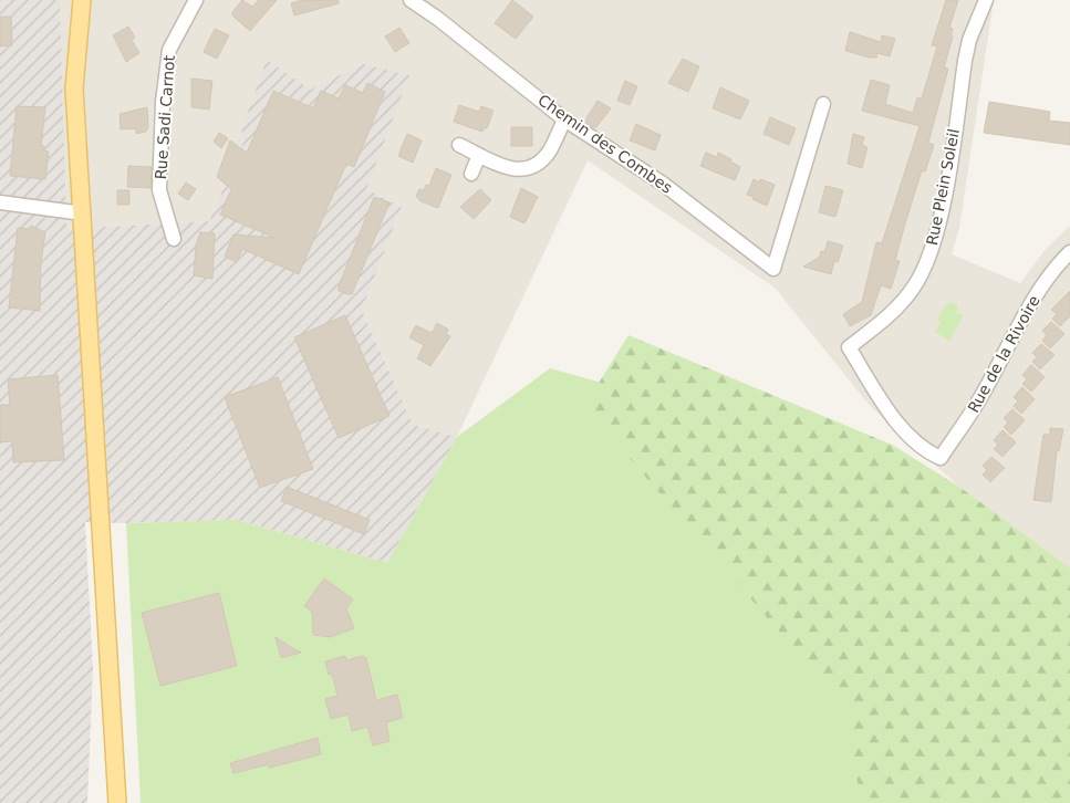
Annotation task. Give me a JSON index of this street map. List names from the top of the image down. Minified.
{"streets":{"street":["Rue Sadi Carnot","Chemin des Combes","Rue Plein Soleil","Rue de la Rivoire"]},"crossings":[["Rue Plein Soleil","Rue de la Rivoire"]]}
